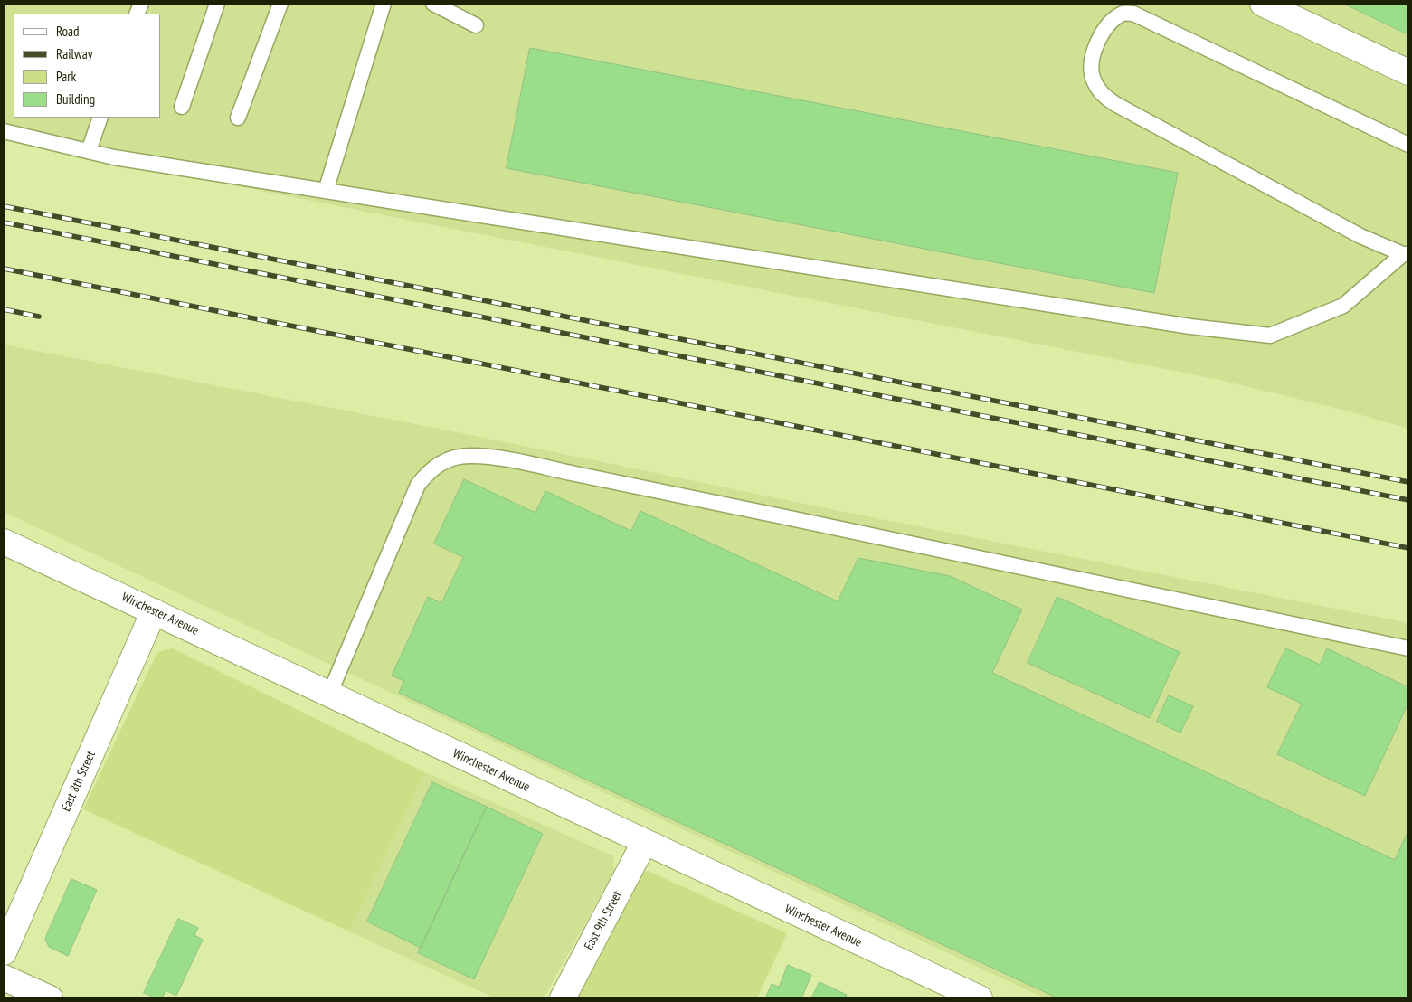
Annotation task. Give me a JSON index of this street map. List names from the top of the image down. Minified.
{"streets":{"street":["Winchester Avenue","East 8th Street","East 9th Street"]},"crossings":[["Winchester Avenue","East 8th Street"],["Winchester Avenue","East 9th Street"]],"legend":["Road","Railway","Park","Building"]}
